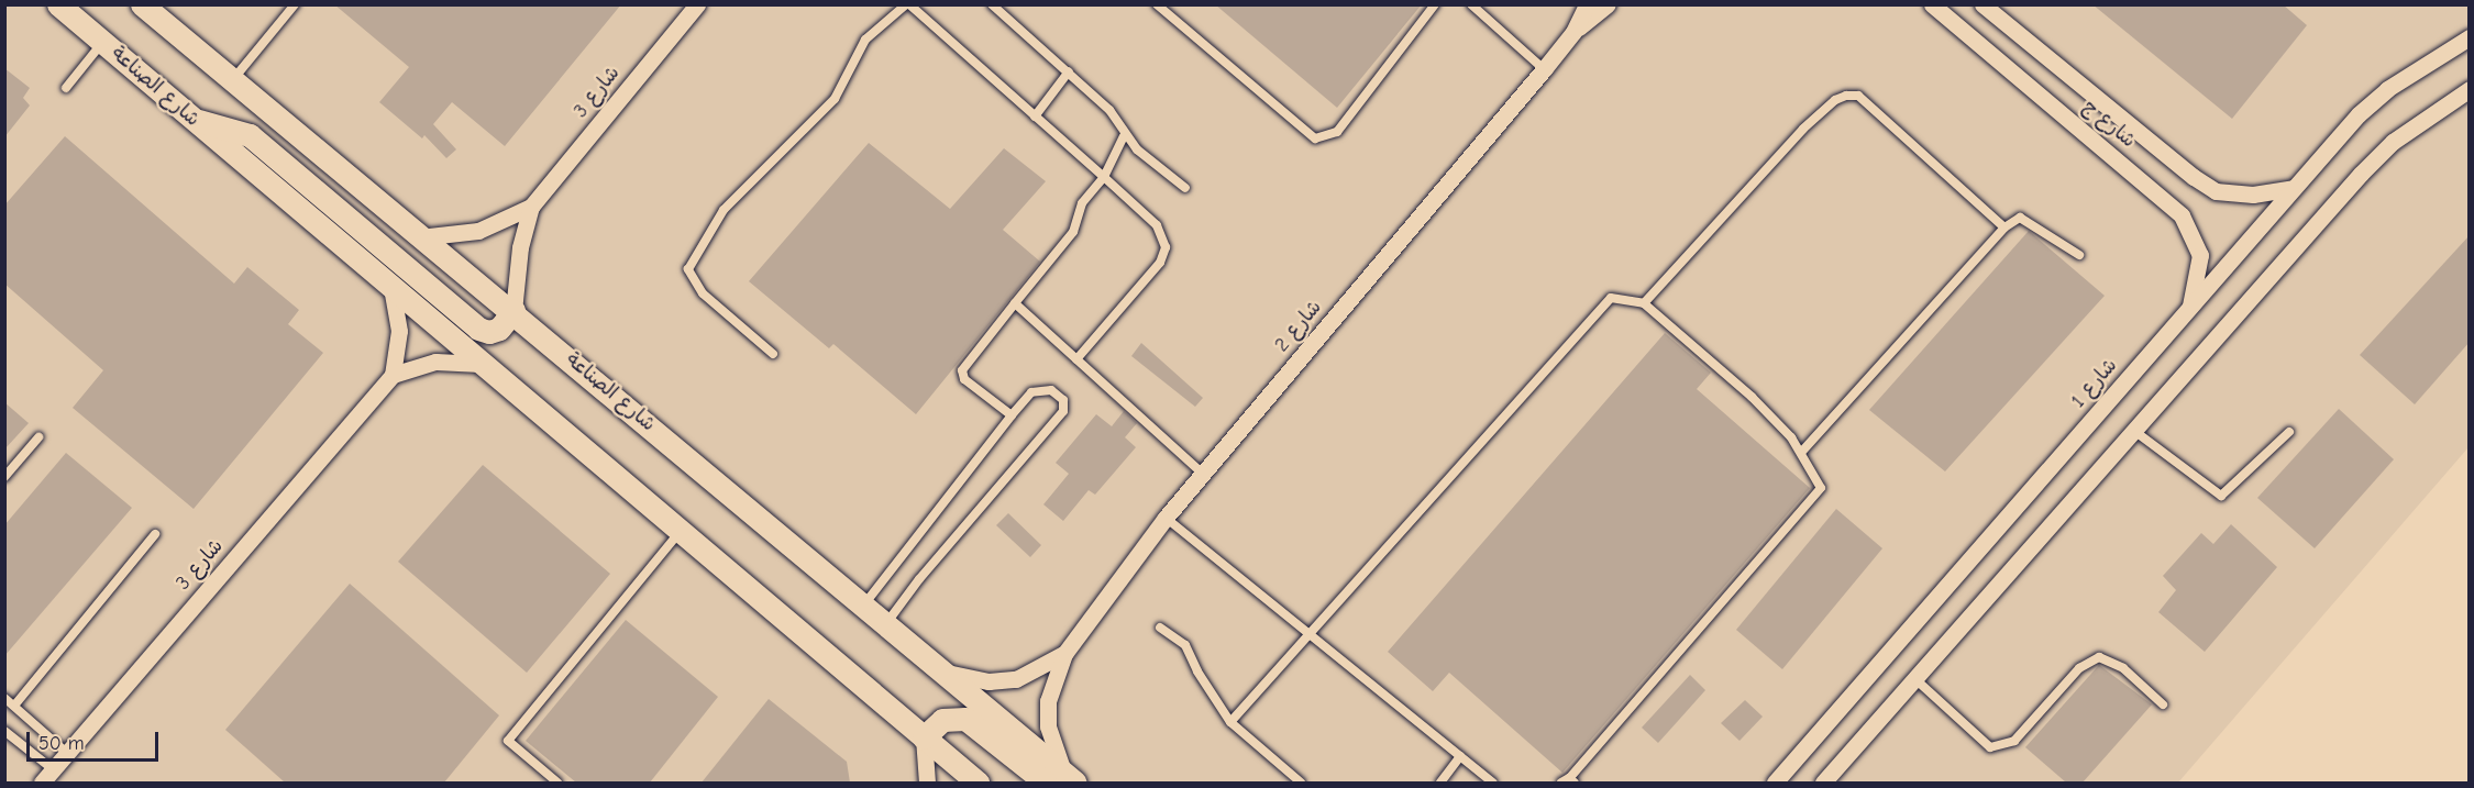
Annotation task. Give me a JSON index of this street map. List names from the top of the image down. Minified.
{"streets":{"street":["شارع الصناعة","شارع 3","شارع ج","شارع 2","شارع 1"]},"crossings":[["شارع الصناعة","شارع 3"],["شارع الصناعة","شارع 2"],["شارع ج","شارع 1"]],"scale_bar":"50 m"}
